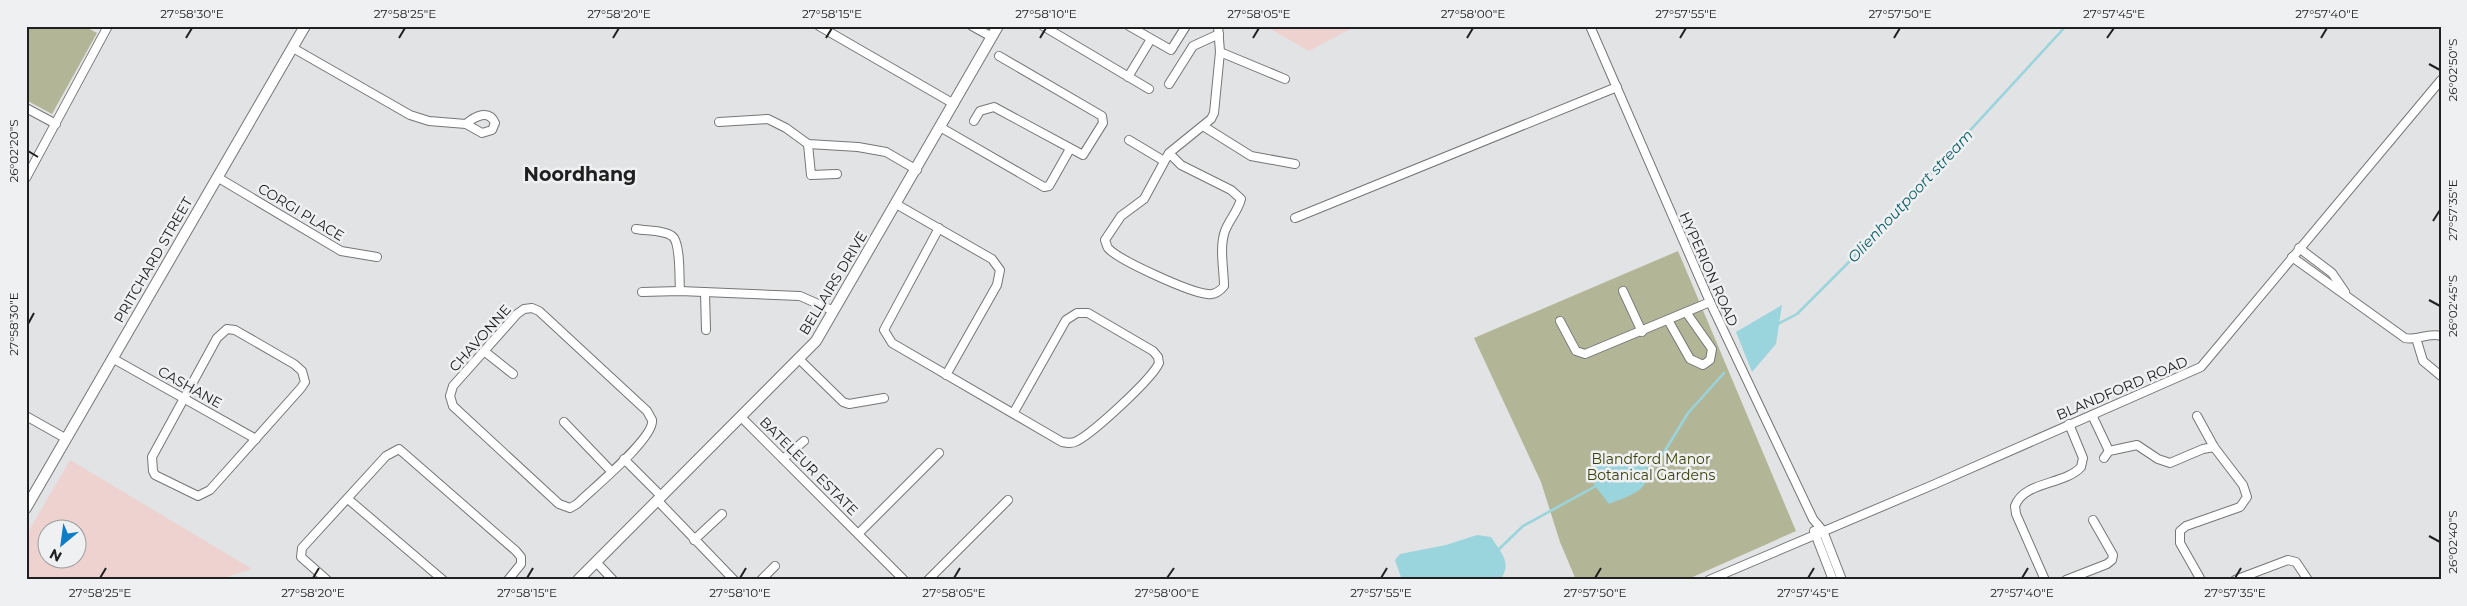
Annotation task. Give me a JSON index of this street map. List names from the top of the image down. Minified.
{"streets":{"street":["CORGI PLACE","PRITCHARD STREET","HYPERION ROAD","BELLAIRS DRIVE","CHAVONNE","CASHANE","BLANDFORD ROAD","BATELEUR ESTATE"]},"crossings":[["CORGI PLACE","PRITCHARD STREET"],["PRITCHARD STREET","CASHANE"],["HYPERION ROAD","BLANDFORD ROAD"],["BELLAIRS DRIVE","BATELEUR ESTATE"]],"districts":["Noordhang"],"water":["Olienhoutpoort stream"],"parks":["Blandford Manor Botanical Gardens"],"north":"bottom left","coordinates":["27°58'30\"E","27°58'25\"E","27°58'20\"E","27°58'15\"E","27°58'10\"E","27°58'05\"E","27°58'00\"E","27°57'55\"E","27°57'50\"E","27°57'45\"E","27°57'40\"E","26°02'50\"S","26°02'20\"S","27°57'35\"E","26°02'45\"S","26°02'40\"S"]}
